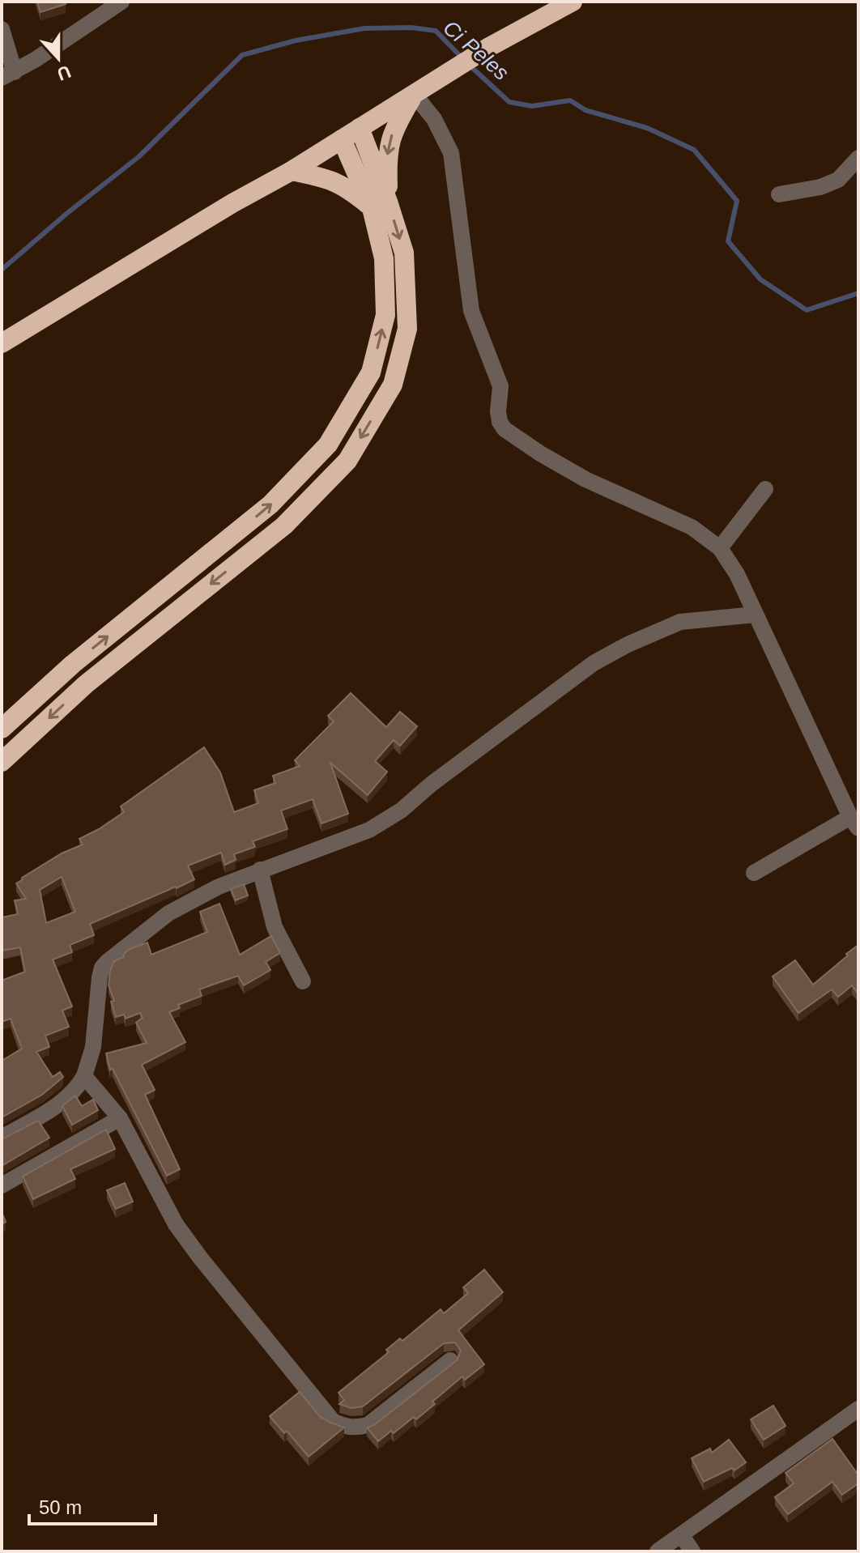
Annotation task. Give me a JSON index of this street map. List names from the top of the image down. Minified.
{"water":["Ci Peles"],"scale_bar":"50 m","north":"bottom"}
